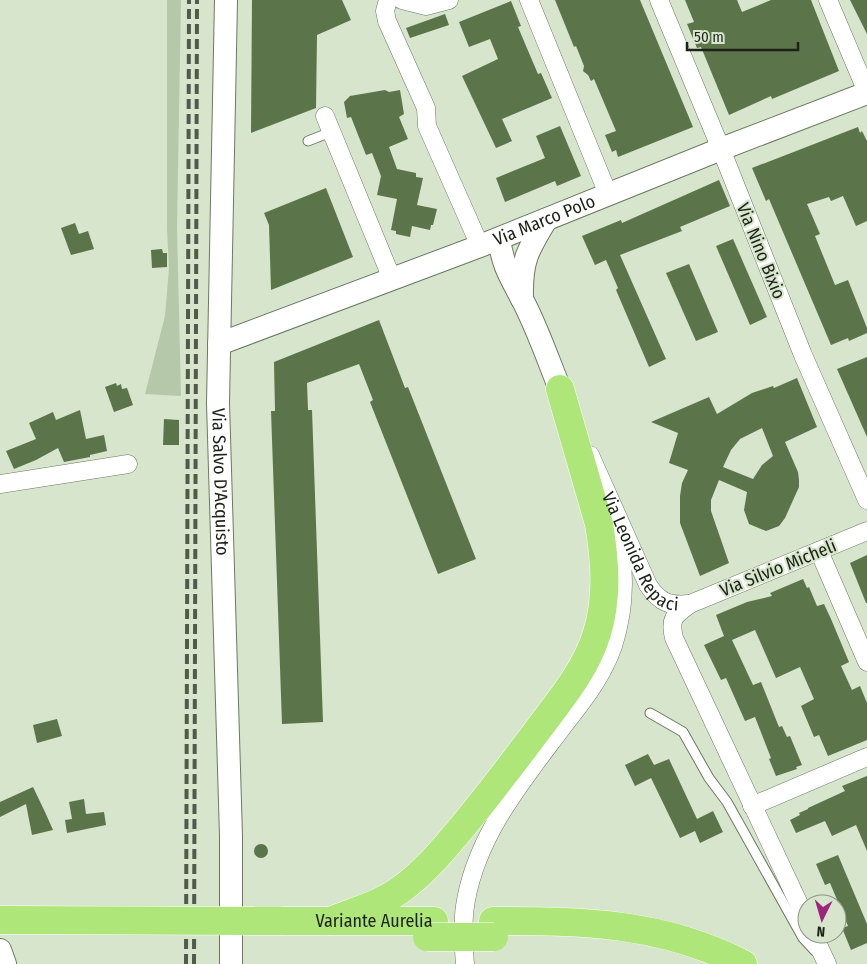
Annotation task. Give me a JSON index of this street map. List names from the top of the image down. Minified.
{"streets":{"highway":["Variante Aurelia"],"street":["Via Marco Polo","Via Nino Bixio","Via Salvo D'Acquisto","Via Leonida Repaci","Via Silvio Micheli"]},"crossings":[["Via Marco Polo","Via Nino Bixio"],["Via Marco Polo","Via Salvo D'Acquisto"],["Via Leonida Repaci","Via Silvio Micheli"]],"scale_bar":"50 m","north":"bottom"}
